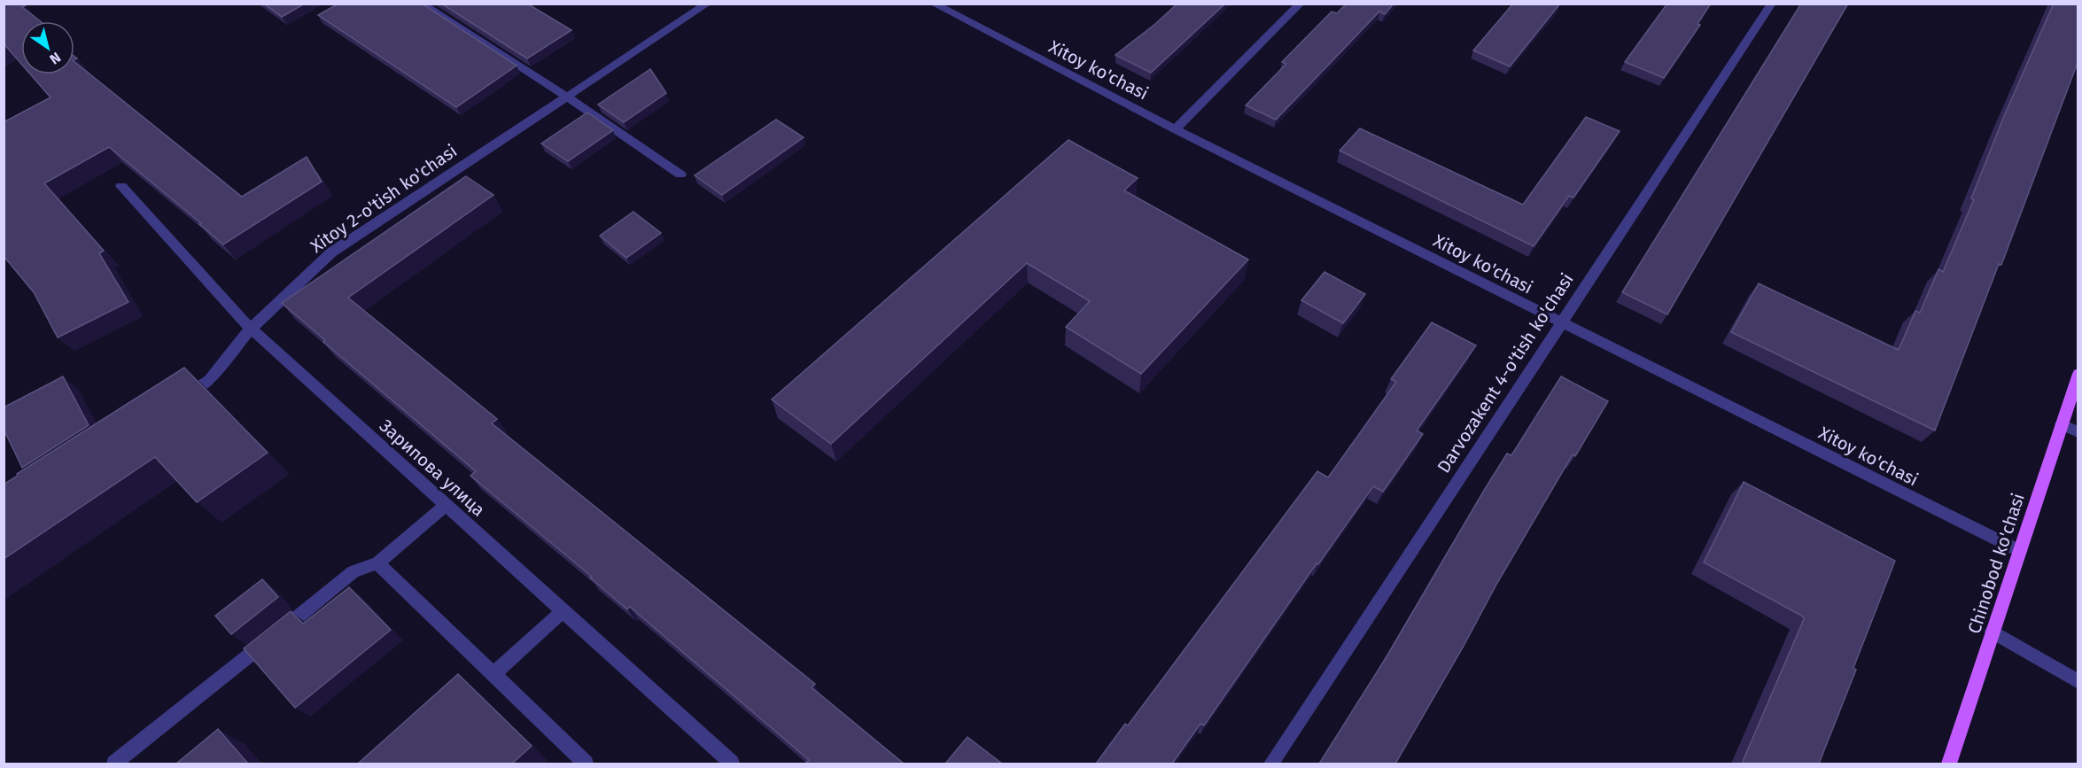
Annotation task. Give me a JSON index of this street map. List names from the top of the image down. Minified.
{"streets":{"main road":["Chinobod ko'chasi"],"street":["Xitoy ko'chasi","Xitoy 2-o'tish ko'chasi","Darvozakent 4-o'tish ko'chasi","Зарипова улица"]},"crossings":[["Xitoy ko'chasi","Darvozakent 4-o'tish ko'chasi"],["Xitoy ko'chasi","Chinobod ko'chasi"],["Xitoy 2-o'tish ko'chasi","Зарипова улица"]],"north":"bottom right"}
